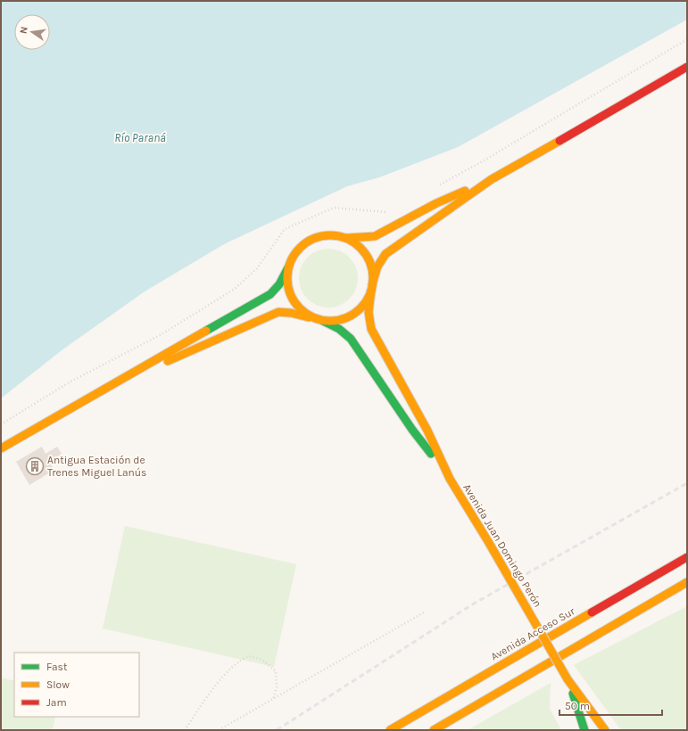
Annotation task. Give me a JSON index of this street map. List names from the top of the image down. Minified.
{"streets":{"main road":["Avenida Juan Domingo Perón","Avenida Acceso Sur"]},"water":["Río Paraná"],"places":{"building":["Antigua Estación de Trenes Miguel Lanús"]},"legend":["Fast","Slow","Jam"],"scale_bar":"50 m","north":"left"}
